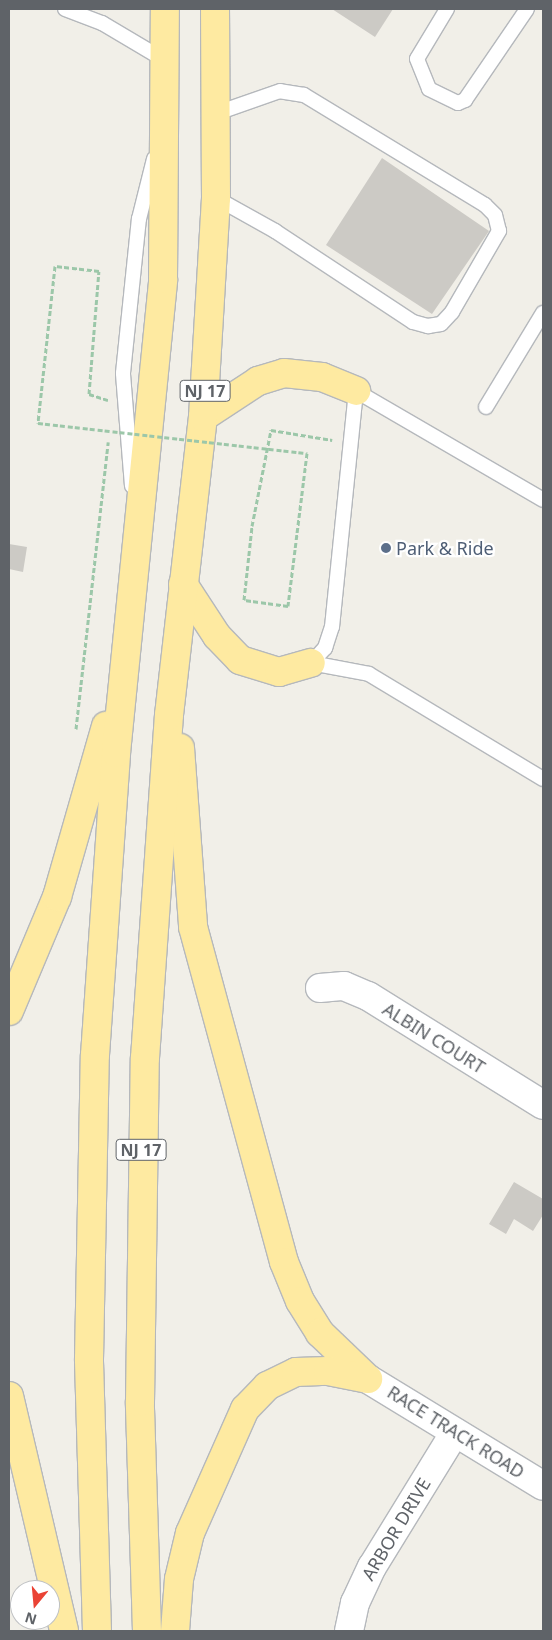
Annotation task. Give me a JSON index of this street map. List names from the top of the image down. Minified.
{"streets":{"highway":["NJ 17"],"street":["ALBIN COURT","RACE TRACK ROAD","ARBOR DRIVE"]},"crossings":[["RACE TRACK ROAD","ARBOR DRIVE"]],"places":["Park & Ride"],"north":"bottom"}
